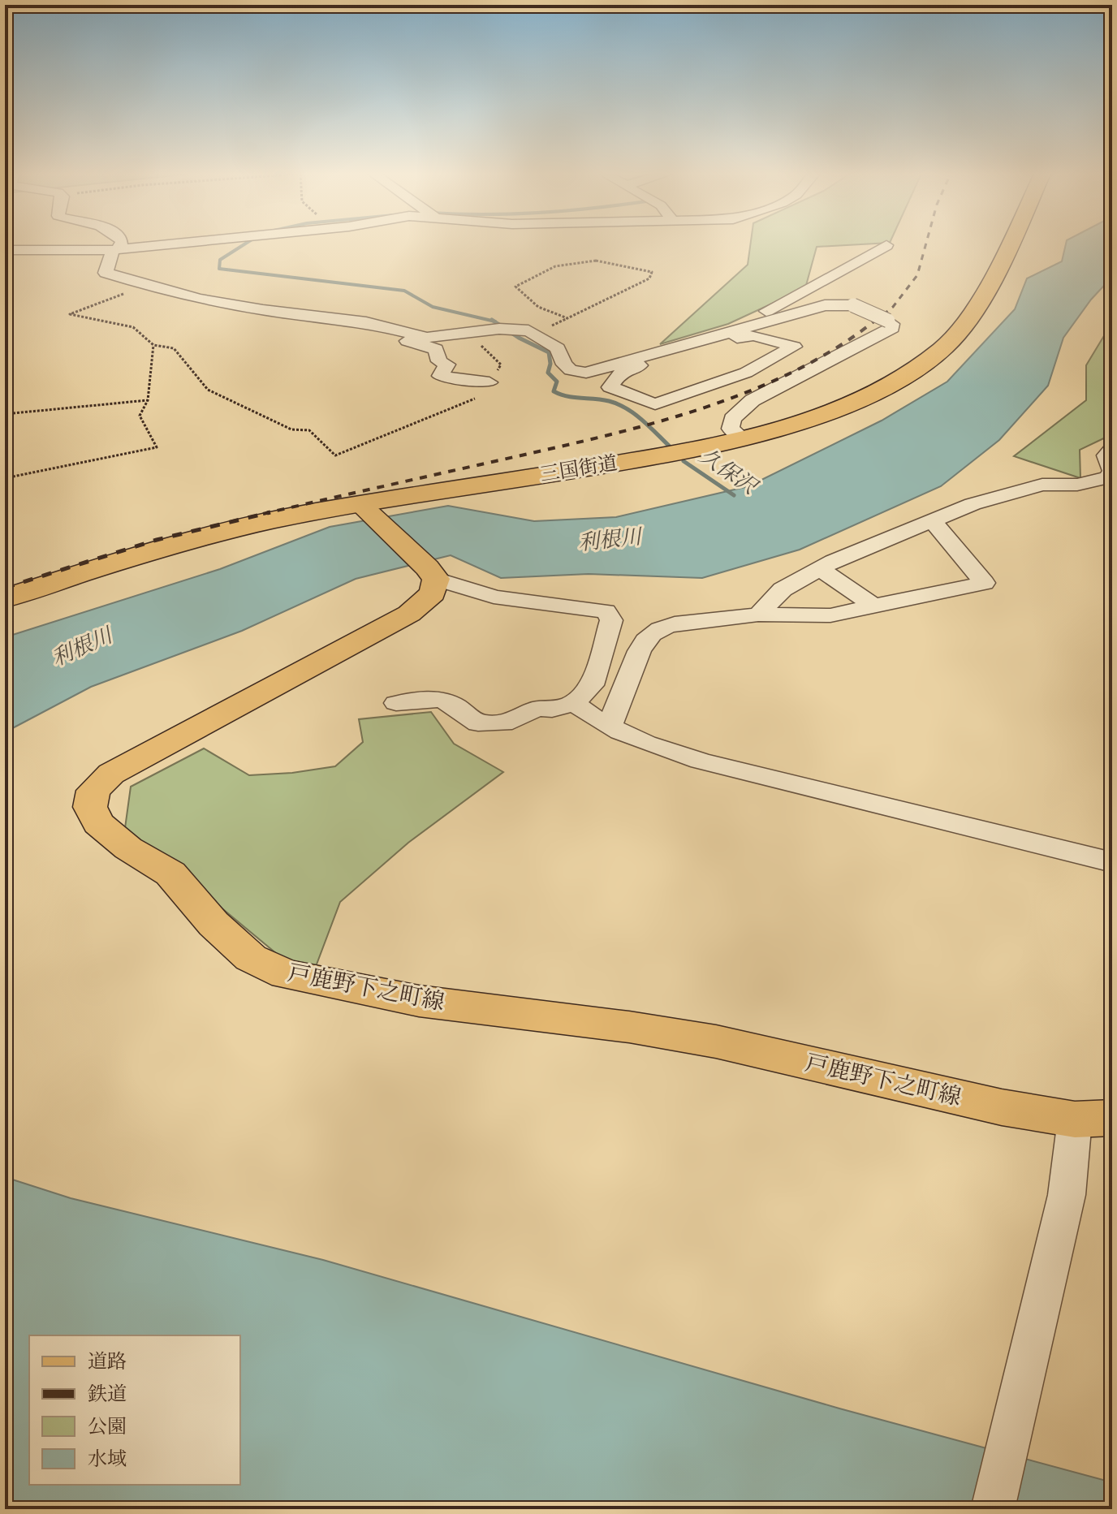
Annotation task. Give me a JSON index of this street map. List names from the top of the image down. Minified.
{"streets":{"highway":["三国街道"],"main road":["戸鹿野下之町線"]},"water":["久保沢","利根川"],"legend":["道路","鉄道","公園","水域"]}
